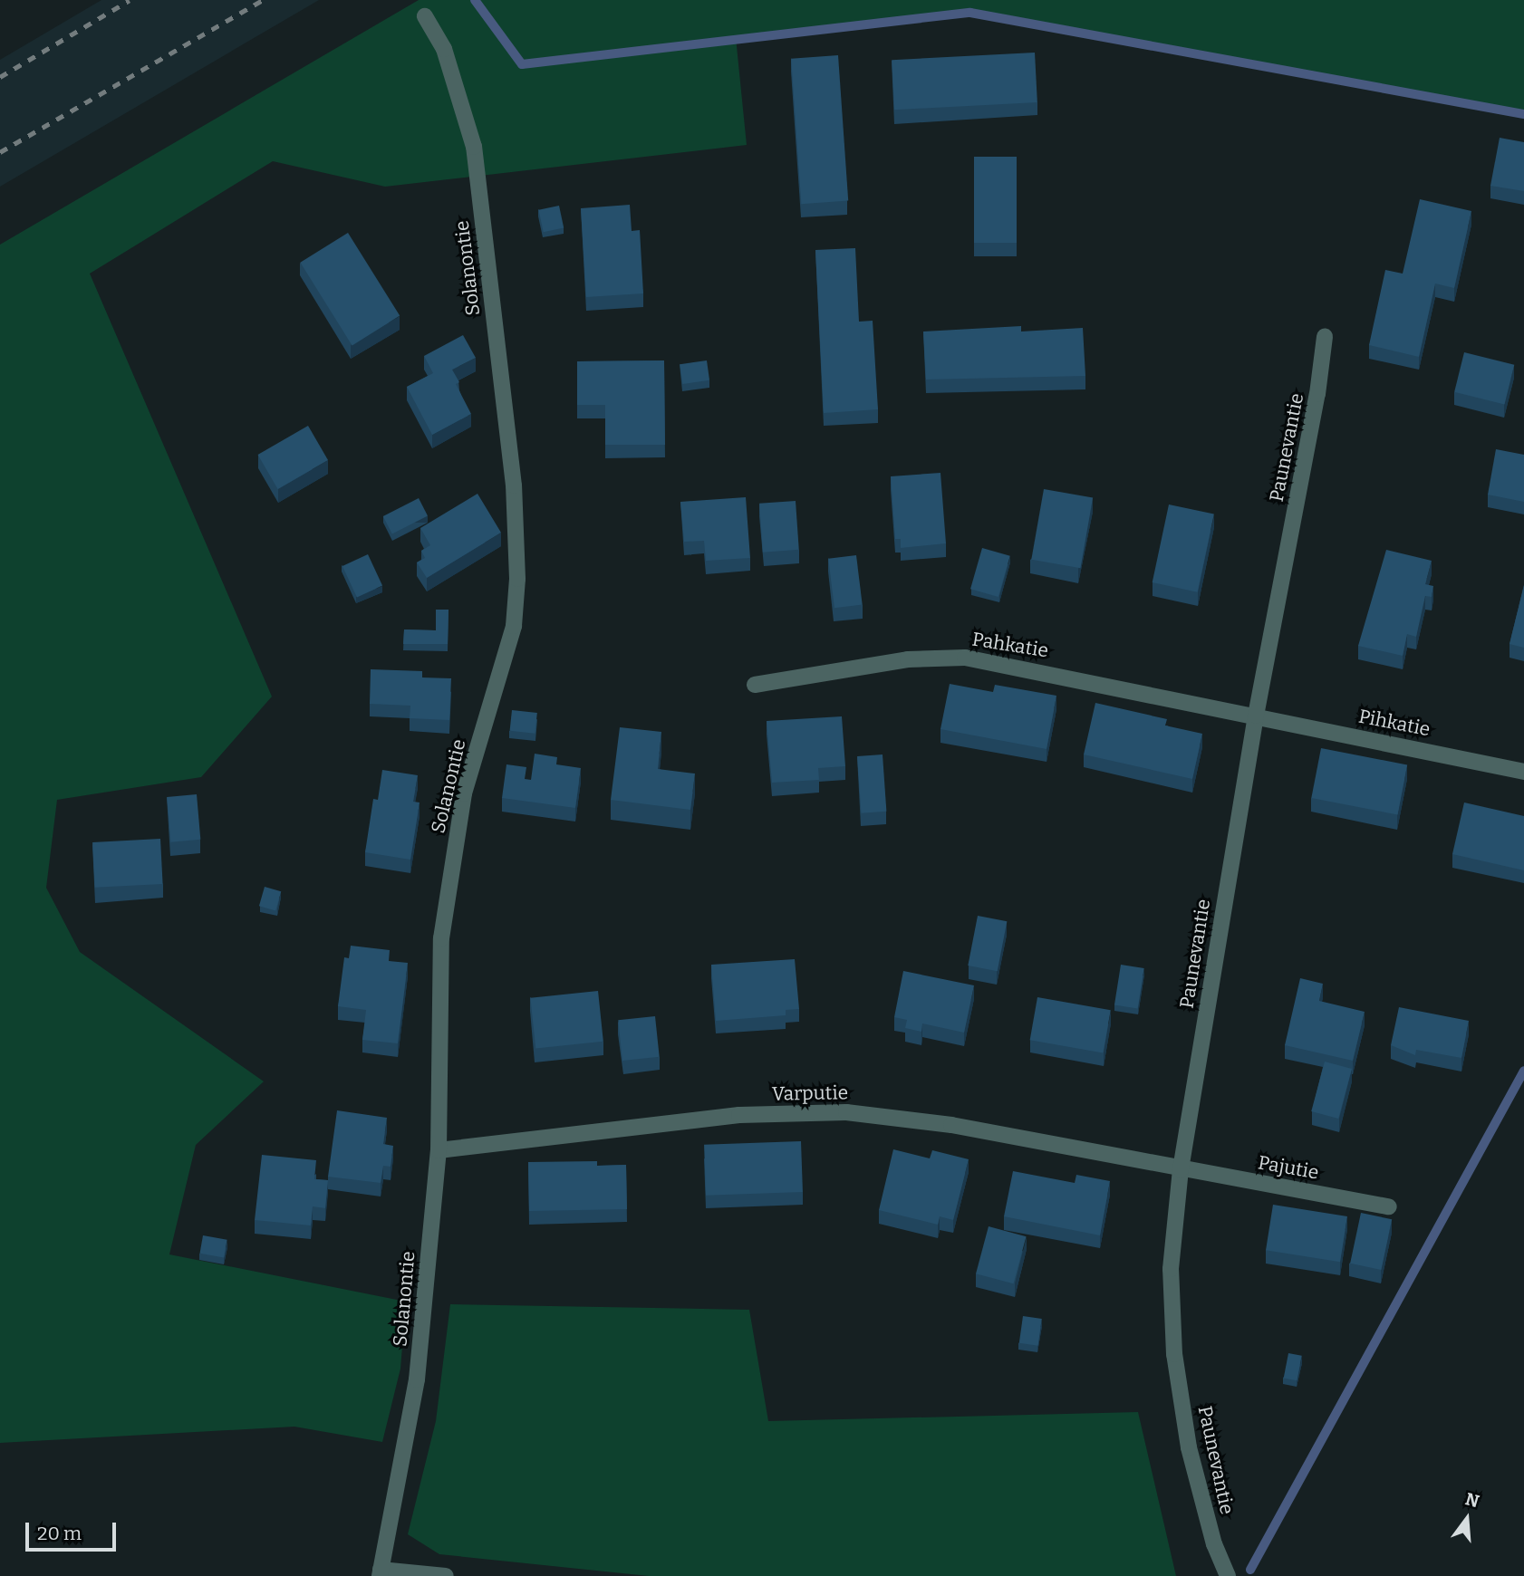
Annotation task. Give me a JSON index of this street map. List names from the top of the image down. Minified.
{"streets":{"street":["Solanontie","Paunevantie","Pahkatie","Pihkatie","Varputie","Pajutie"]},"crossings":[["Solanontie","Varputie"],["Paunevantie","Pahkatie"],["Paunevantie","Pihkatie"],["Paunevantie","Varputie"],["Paunevantie","Pajutie"],["Pahkatie","Pihkatie"],["Varputie","Pajutie"]],"scale_bar":"20 m","north":"top"}
